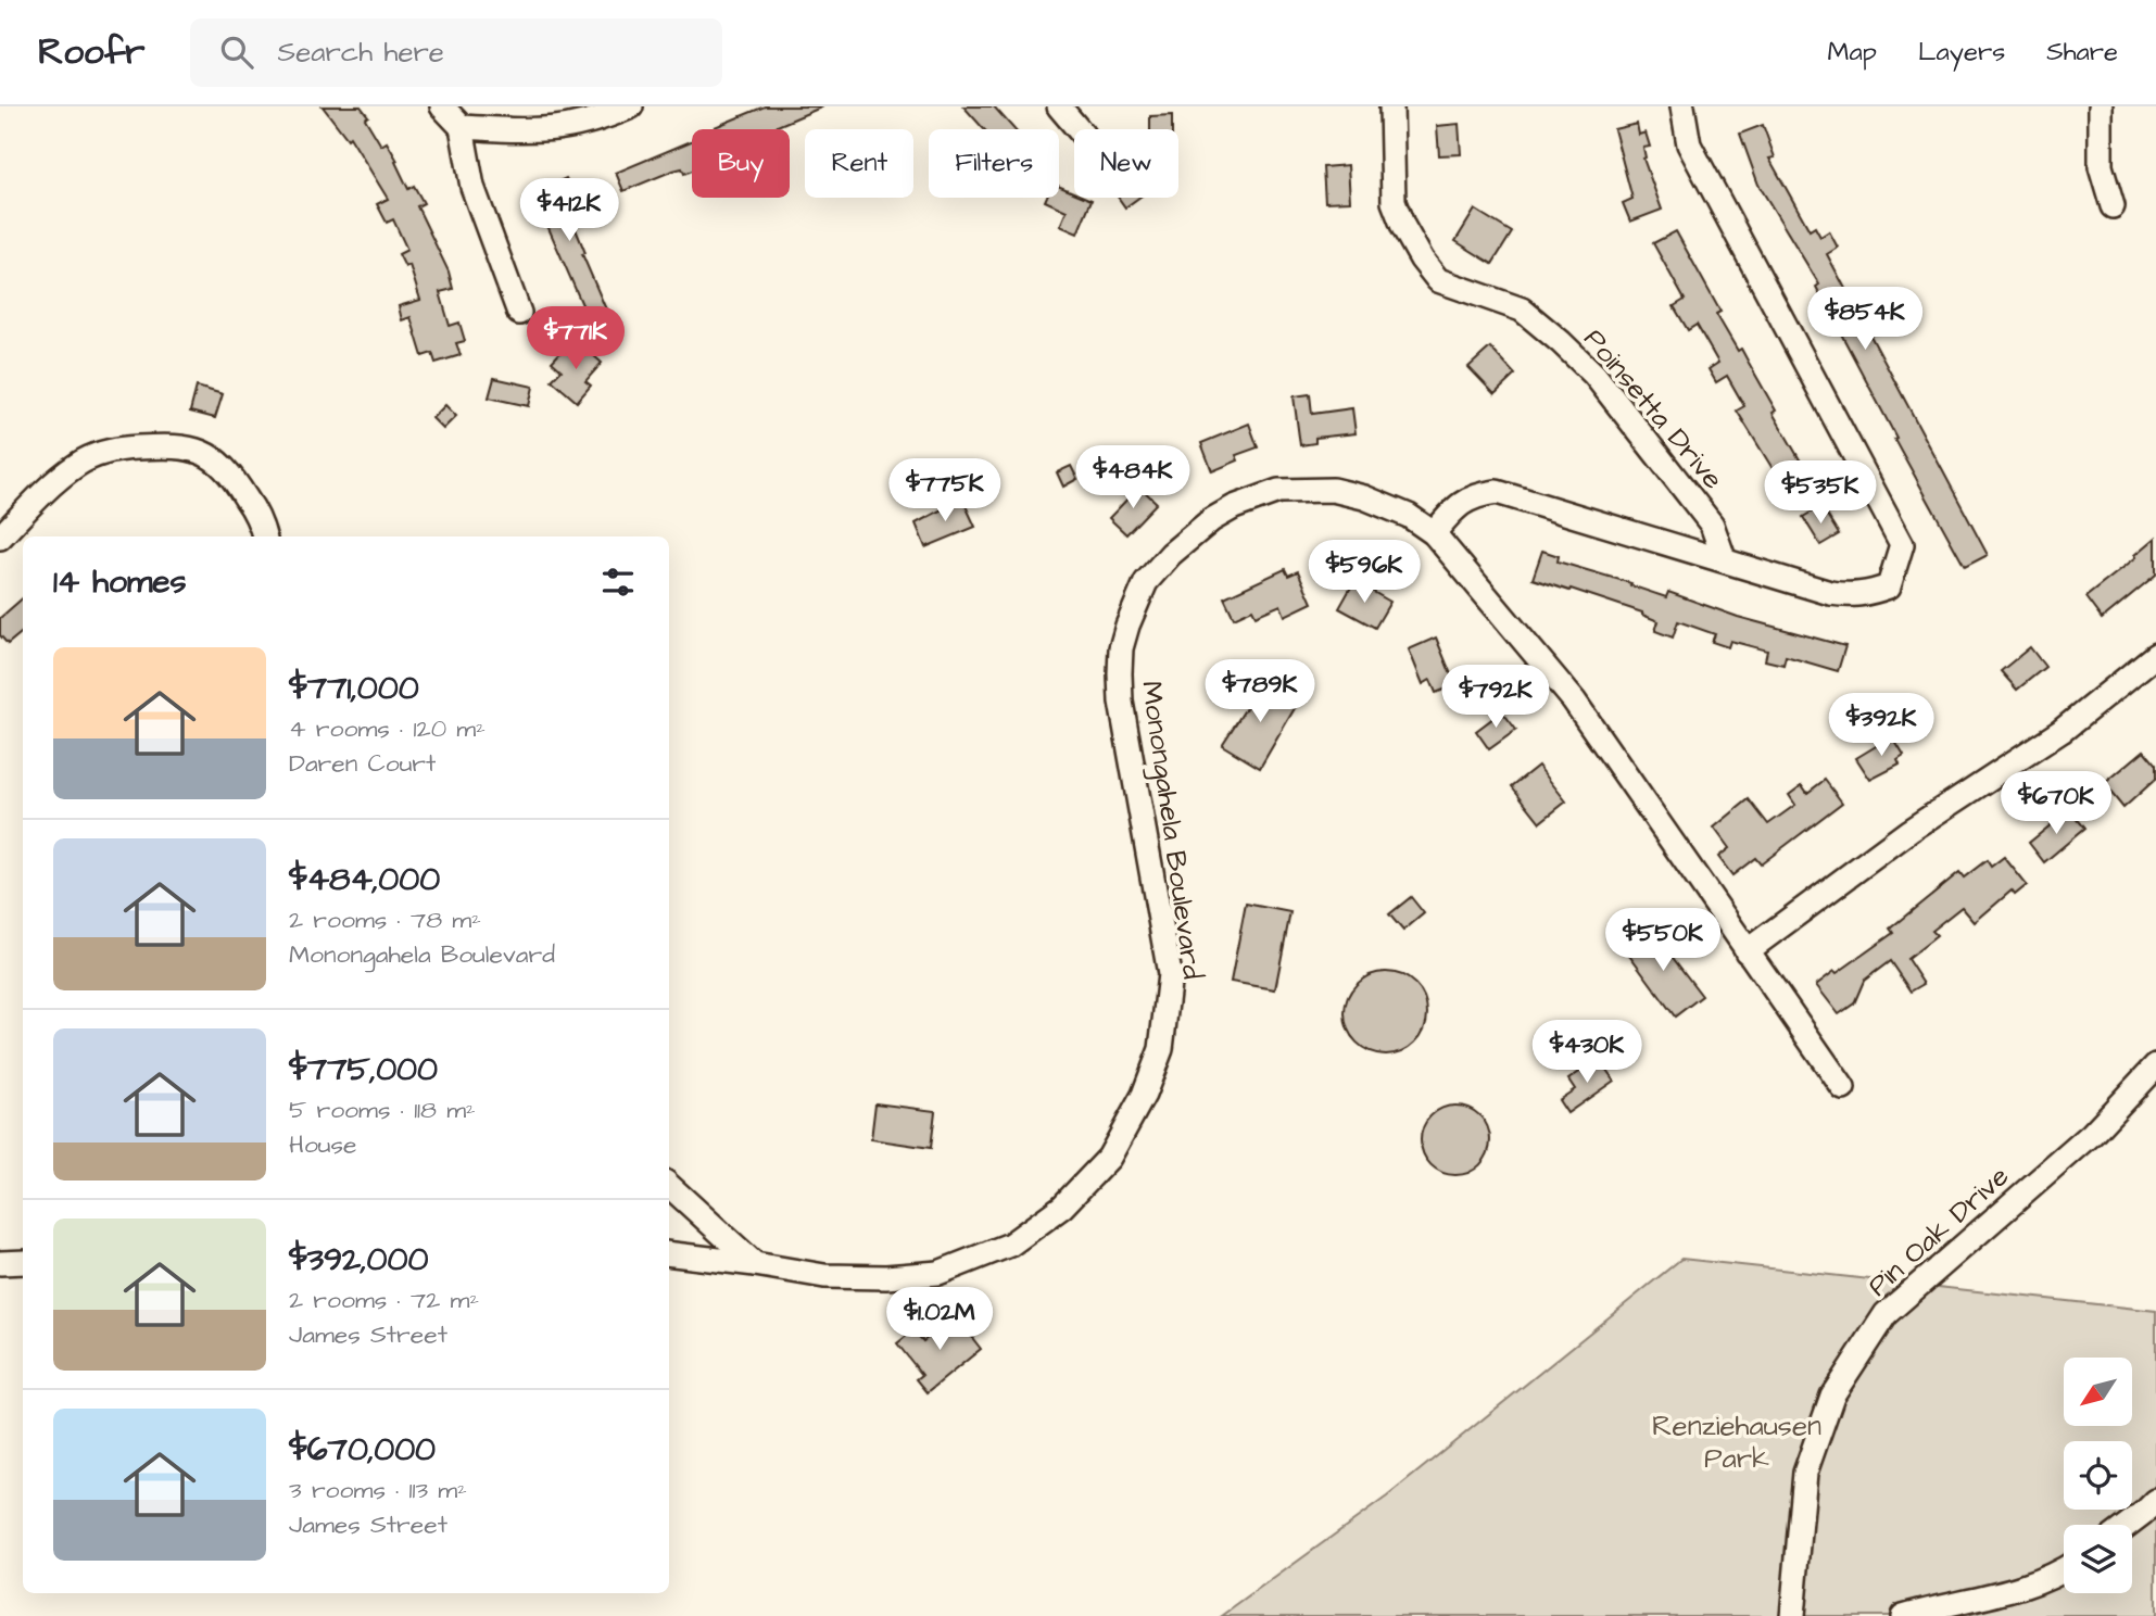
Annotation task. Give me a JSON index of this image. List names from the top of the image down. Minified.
{"streets":{"street":["Poinsetta Drive","Monongahela Boulevard","Pin Oak Drive"]},"parks":["Renziehausen Park"],"north":"bottom left","page":{"header":"Roofr","search":"Search here","nav":["Map","Layers","Share"],"chip":["Buy","Rent","Filters","New"],"price":["$412K","$854K","$771K","$484K","$775K","$535K","$596K","$789K","$792K","$392K","$670K","$550K","$430K","$1.02M"],"heading":"14 homes","list":[{"name":"$771,000","note":"4 rooms · 120 m² · Daren Court"},{"name":"$484,000","note":"2 rooms · 78 m² · Monongahela Boulevard"},{"name":"$775,000","note":"5 rooms · 118 m² · House"},{"name":"$392,000","note":"2 rooms · 72 m² · James Street"},{"name":"$670,000","note":"3 rooms · 113 m² · James Street"}]}}
